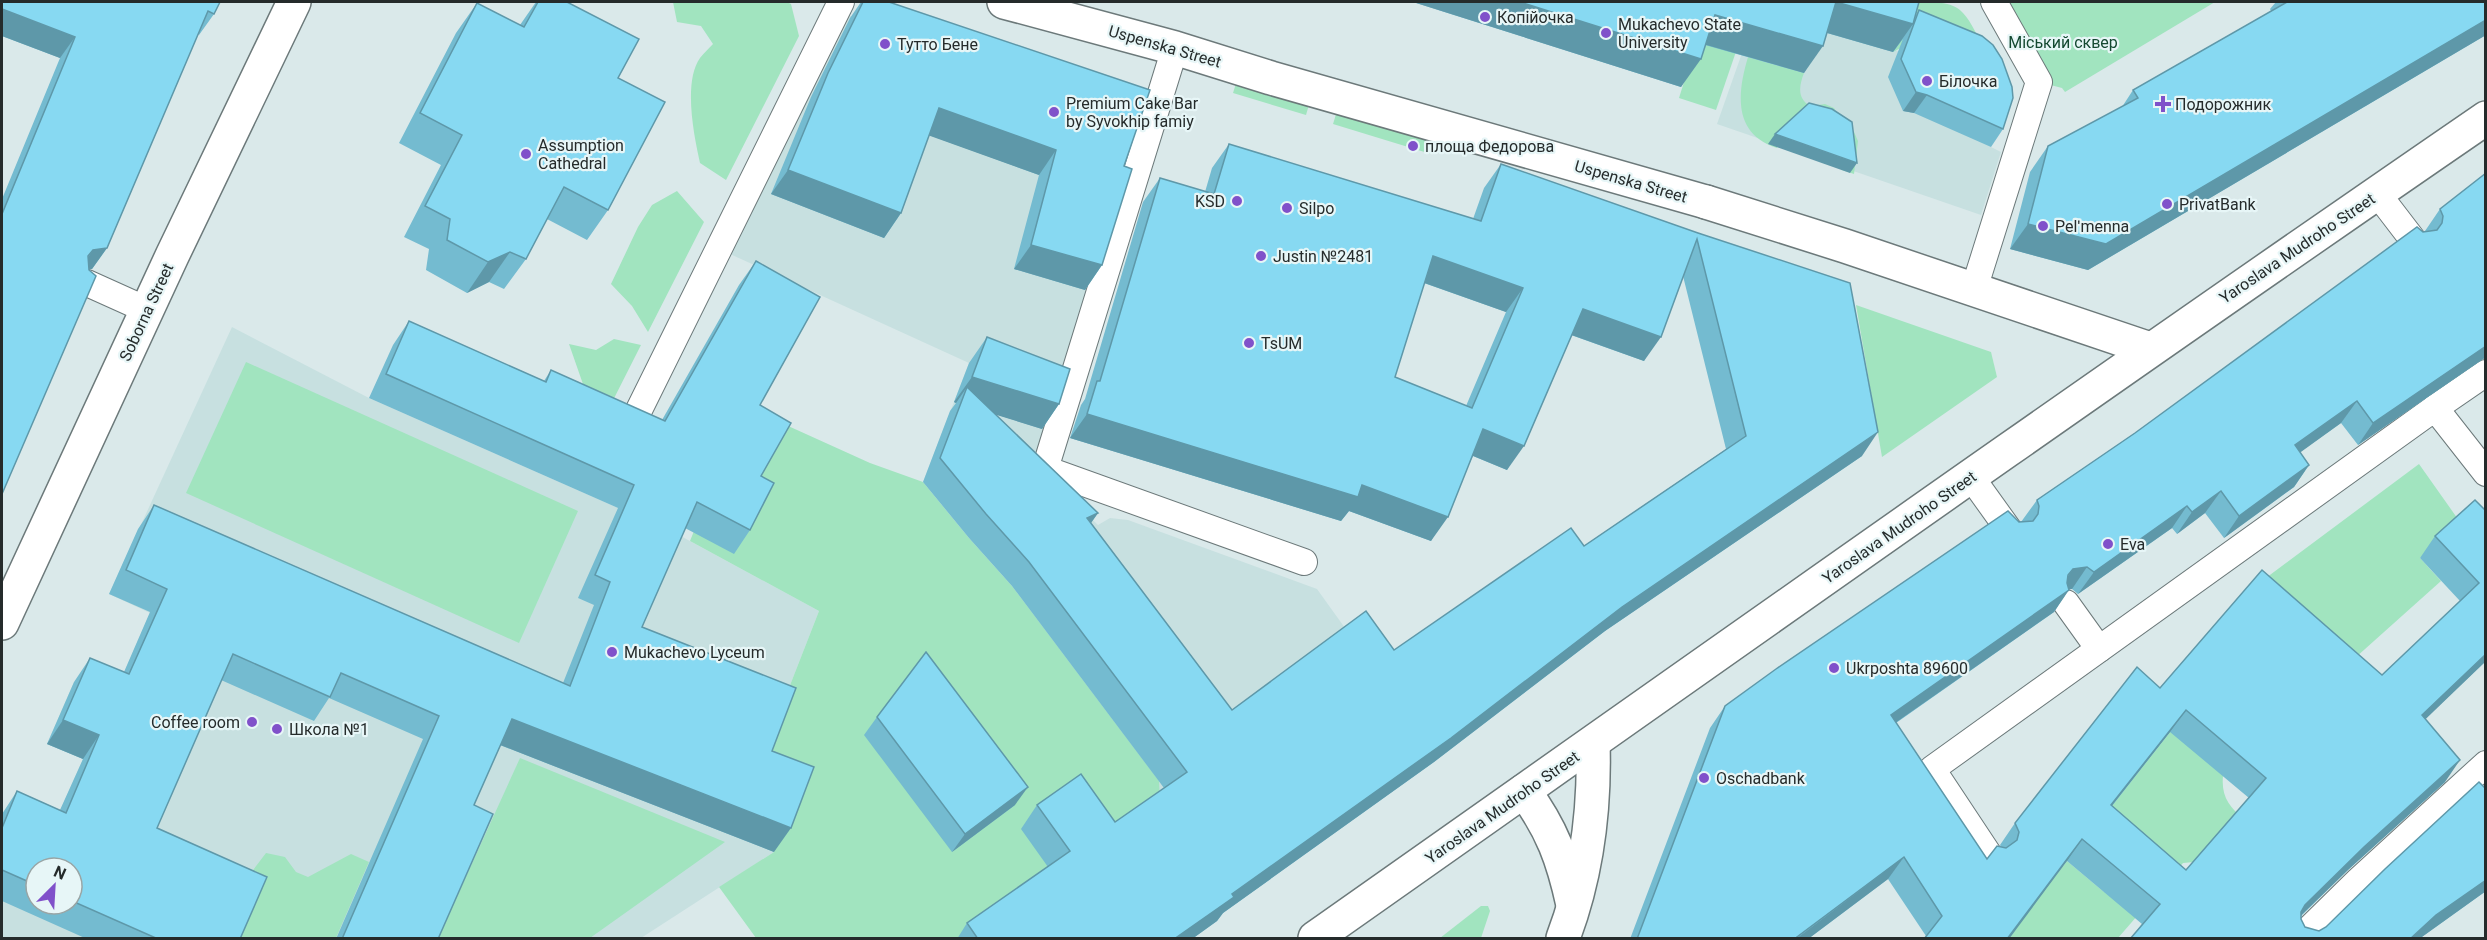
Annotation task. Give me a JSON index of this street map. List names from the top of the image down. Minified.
{"streets":{"street":["Uspenska Street","Yaroslava Mudroho Street","Soborna Street"]},"crossings":[["Uspenska Street","Yaroslava Mudroho Street"]],"parks":["Міський сквер"],"places":{"other":["Копійочка","Mukachevo State University","Тутто Бене","Білочка","Premium Cake Bar by Syvokhip famiy","площа Федорова","Assumption Cathedral","KSD","PrivatBank","Silpo","Pelʹmenna","Justin №2481","TsUM","Eva","Mukachevo Lyceum","Ukrposhta 89600","Coffee room","Школа №1","Oschadbank"],"health":["Подорожник"]},"north":"top right"}
